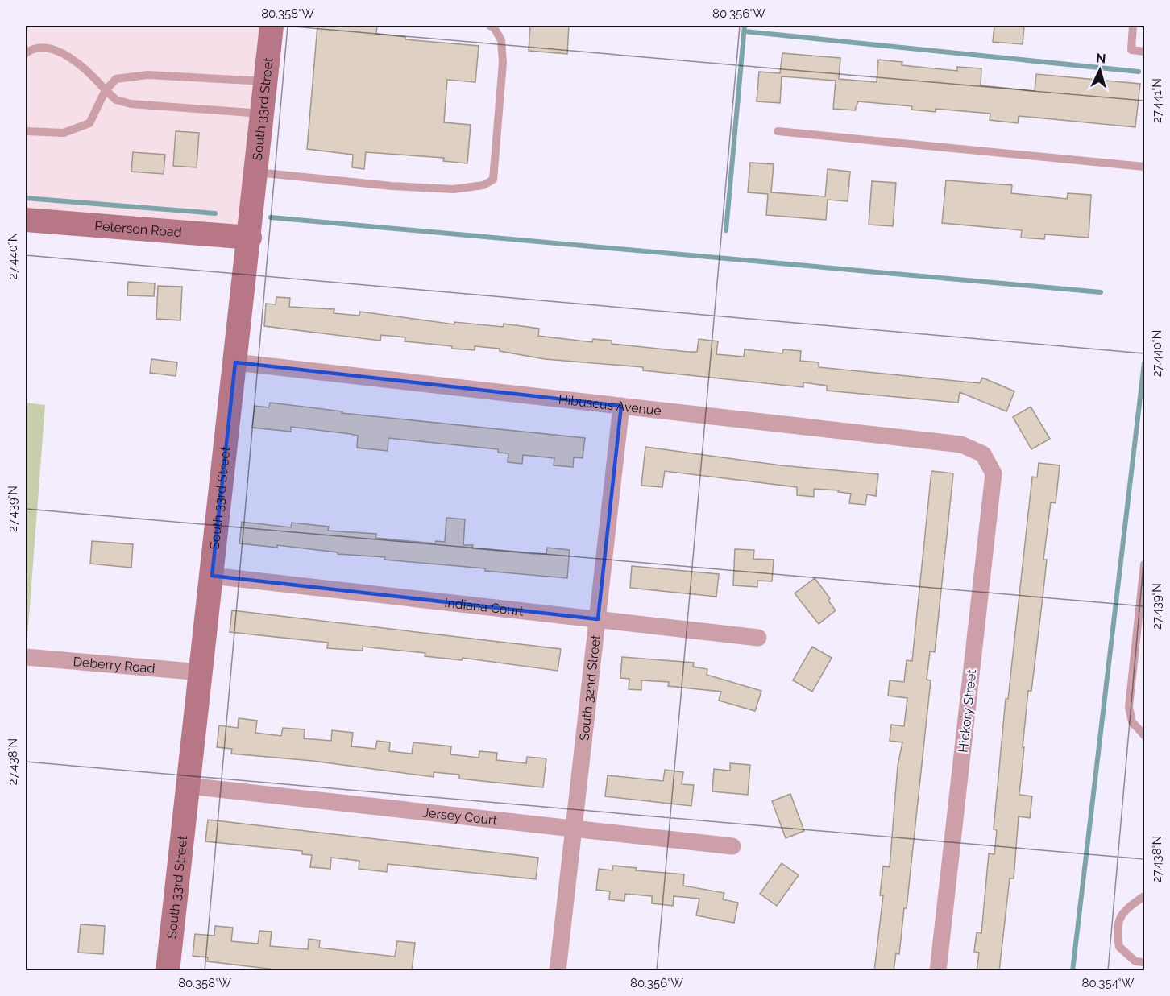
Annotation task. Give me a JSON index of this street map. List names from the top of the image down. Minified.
{"streets":{"street":["South 33rd Street","Peterson Road","Hibuscus Avenue","Indiana Court","Deberry Road","South 32nd Street","Hickory Street","Jersey Court"]},"crossings":[["South 33rd Street","Peterson Road"],["South 33rd Street","Hibuscus Avenue"],["South 33rd Street","Indiana Court"],["South 33rd Street","Deberry Road"],["South 33rd Street","Jersey Court"],["Hibuscus Avenue","South 32nd Street"],["Hibuscus Avenue","Hickory Street"],["Indiana Court","South 32nd Street"],["South 32nd Street","Jersey Court"]],"north":"top","coordinates":["80.358°W","80.356°W","27.441°N","27.440°N","27.439°N","27.438°N","80.354°W"]}
